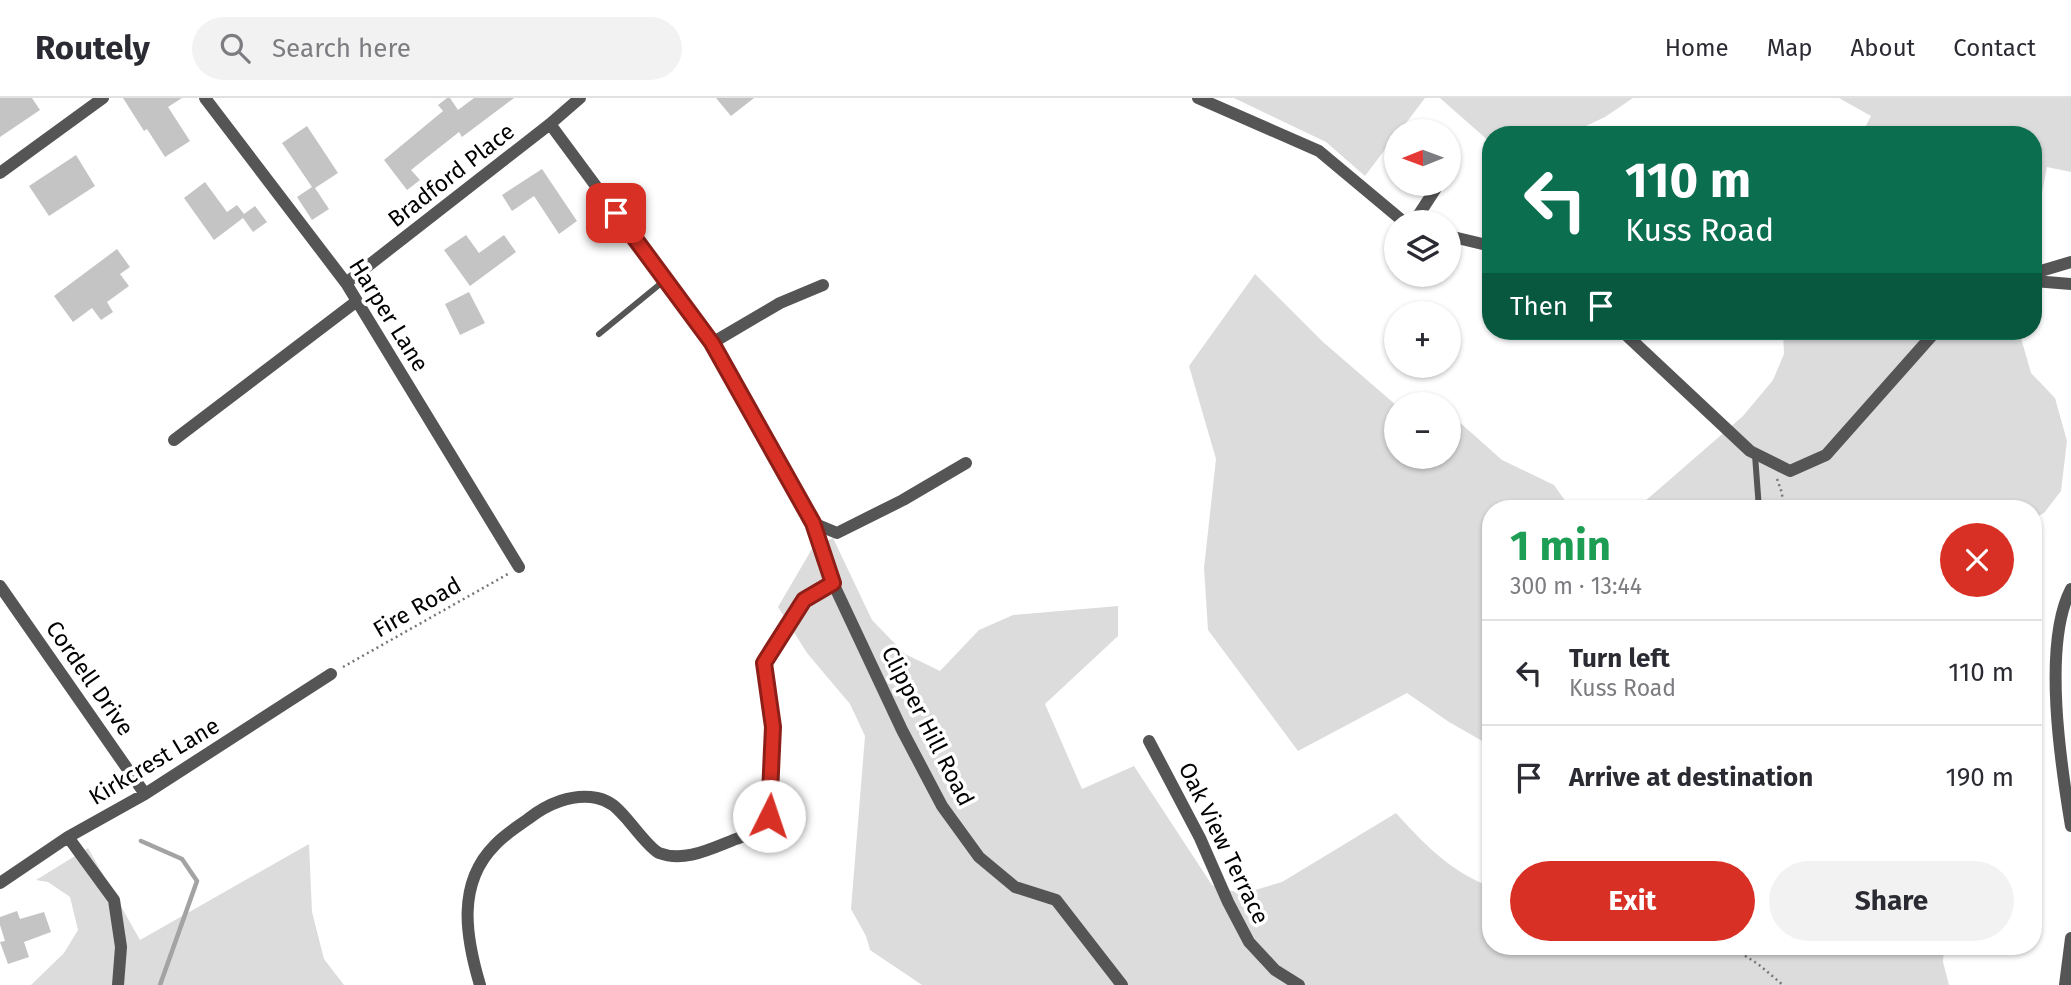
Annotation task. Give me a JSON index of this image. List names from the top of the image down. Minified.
{"streets":{"street":["Bradford Place","Harper Lane","Cordell Drive","Clipper Hill Road","Kirkcrest Lane","Oak View Terrace"],"path":["Fire Road"]},"crossings":[["Bradford Place","Harper Lane"],["Bradford Place","Clipper Hill Road"],["Harper Lane","Fire Road"],["Fire Road","Kirkcrest Lane"],["Cordell Drive","Kirkcrest Lane"]],"north":"left","page":{"header":"Routely","search":"Search here","nav":["Home","Map","About","Contact"],"map_buttons":["+","−"],"turn":["110 m","Kuss Road"],"then":"Then","heading":["1 min","300 m · 13:44"],"list":[{"name":"Turn left","note":"Kuss Road","value":"110 m"},{"name":"Arrive at destination","value":"190 m"}],"buttons":["Exit","Share"]}}
